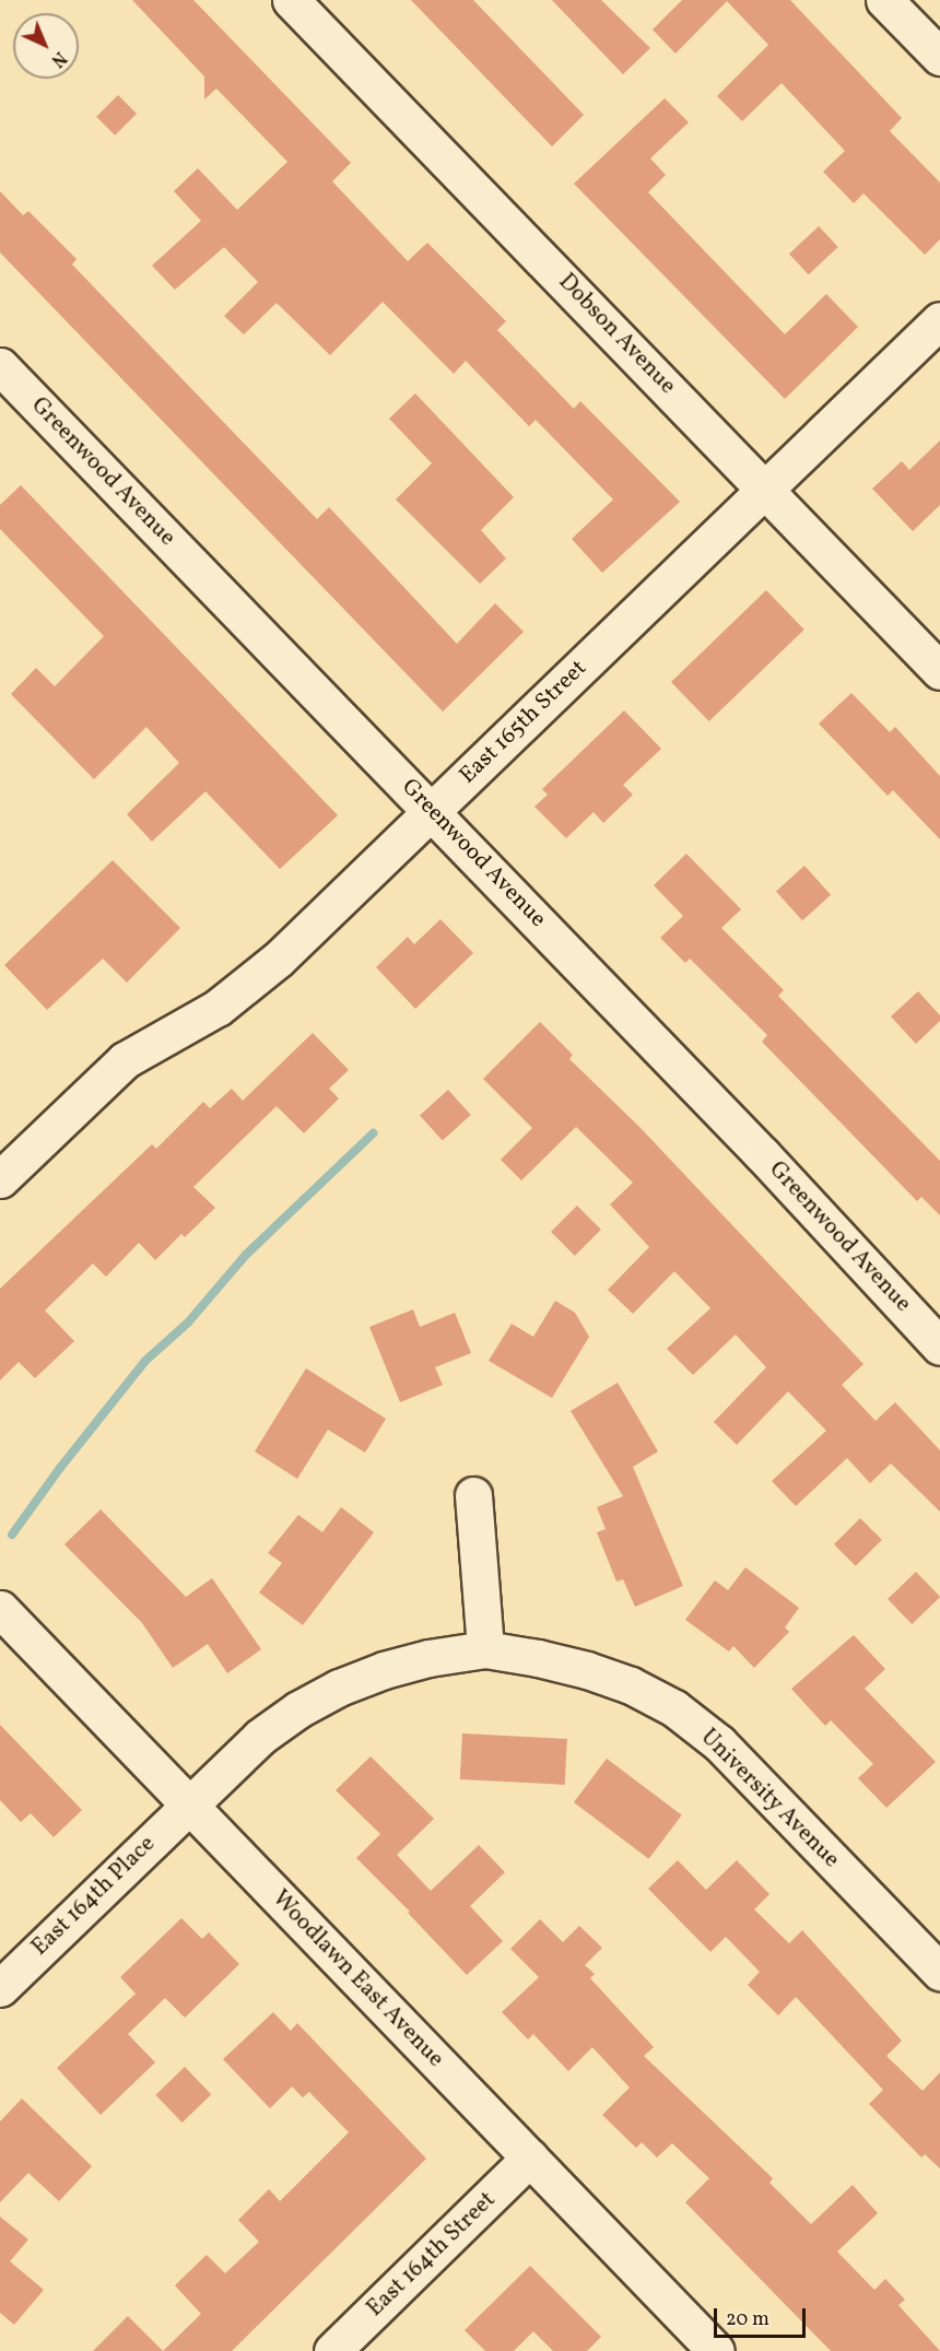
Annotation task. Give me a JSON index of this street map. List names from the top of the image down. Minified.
{"streets":{"street":["Dobson Avenue","Greenwood Avenue","East 165th Street","University Avenue","East 164th Place","Woodlawn East Avenue","East 164th Street"]},"crossings":[["Dobson Avenue","East 165th Street"],["Greenwood Avenue","East 165th Street"],["University Avenue","East 164th Place"],["University Avenue","Woodlawn East Avenue"],["East 164th Place","Woodlawn East Avenue"],["Woodlawn East Avenue","East 164th Street"]],"scale_bar":"20 m","north":"bottom right"}
